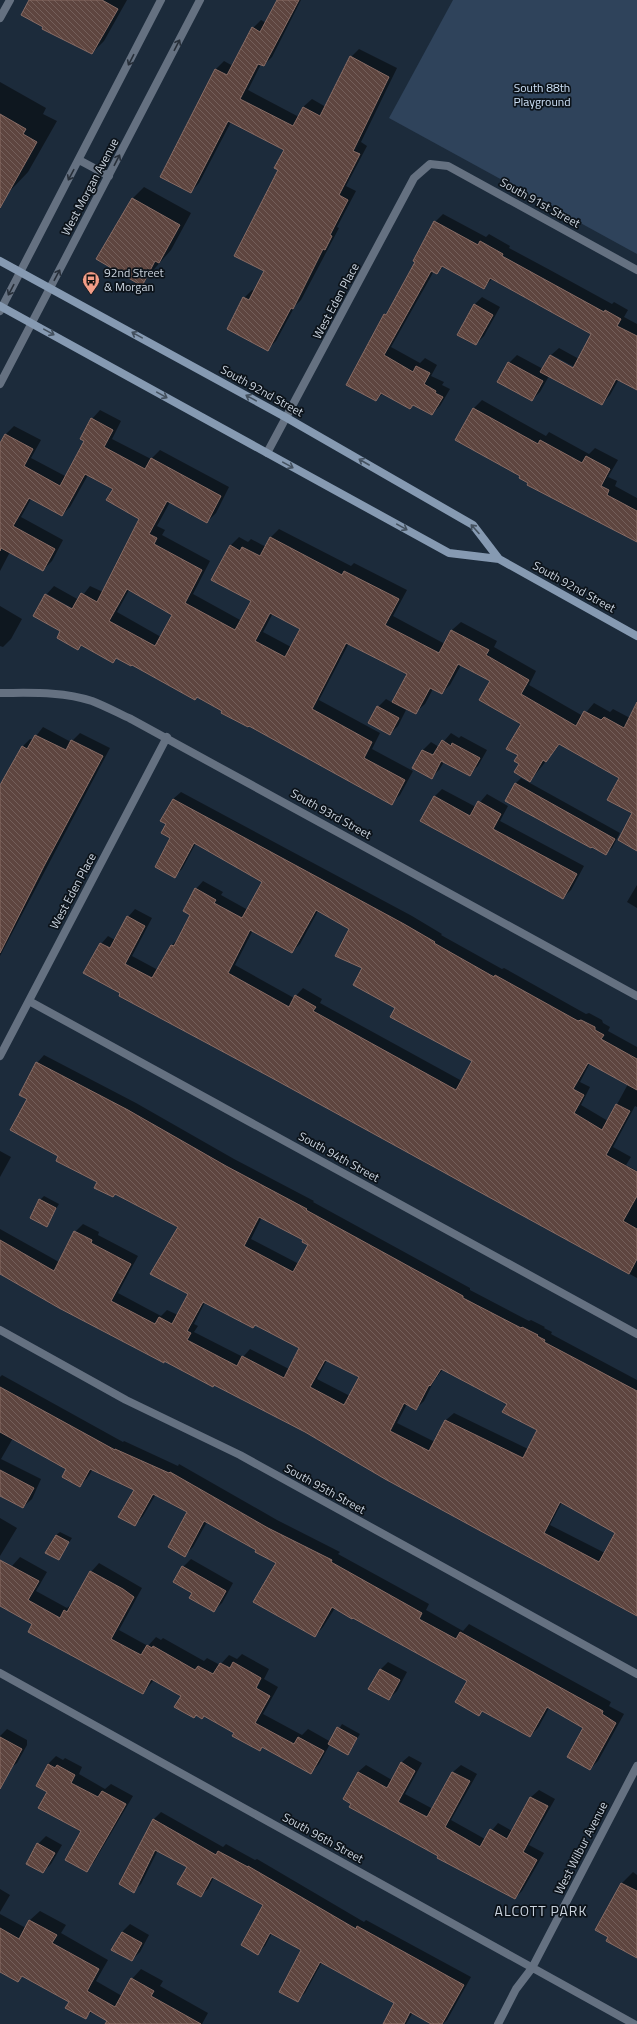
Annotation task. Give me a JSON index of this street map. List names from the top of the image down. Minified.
{"streets":{"main road":["South 92nd Street"],"street":["West Morgan Avenue","South 91st Street","West Eden Place","South 93rd Street","South 94th Street","South 95th Street","South 96th Street","West Wilbur Avenue"]},"crossings":[["West Morgan Avenue","South 92nd Street"],["South 91st Street","West Eden Place"],["West Eden Place","South 92nd Street"],["West Eden Place","South 93rd Street"],["West Eden Place","South 94th Street"],["South 96th Street","West Wilbur Avenue"]],"districts":["ALCOTT PARK"],"parks":["South 88th Playground"],"places":{"bus stop":["92nd Street & Morgan"]}}
